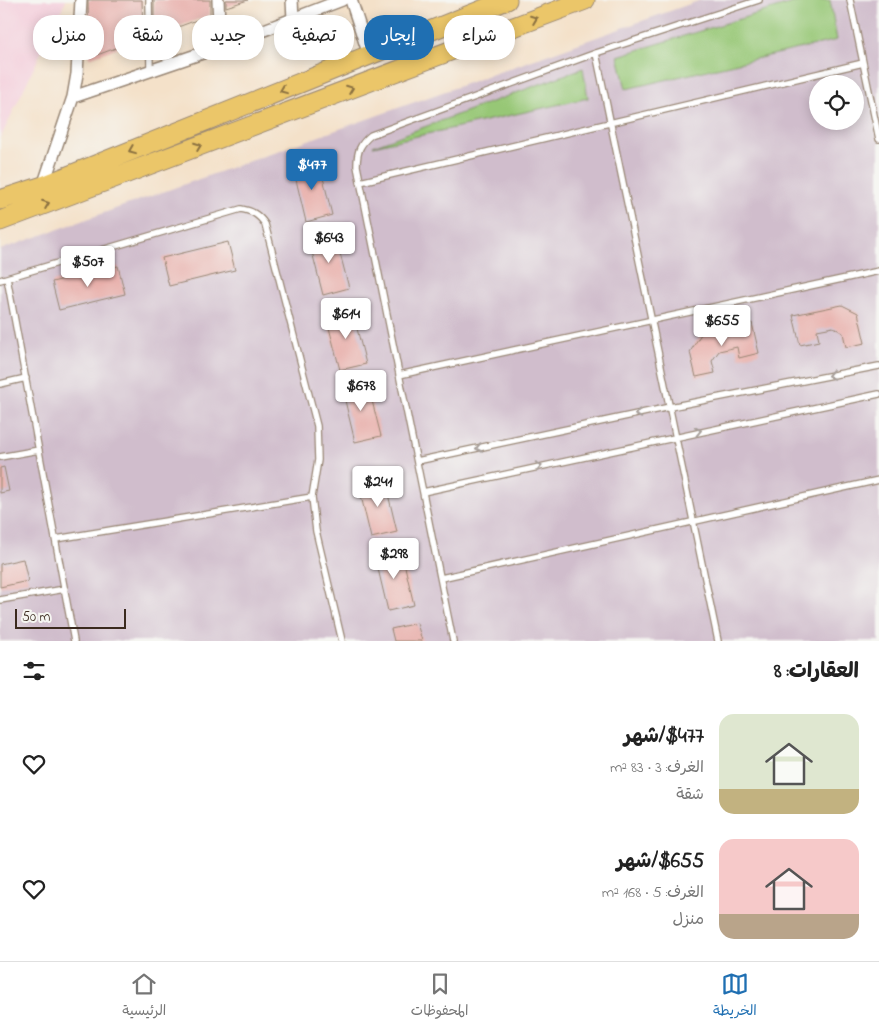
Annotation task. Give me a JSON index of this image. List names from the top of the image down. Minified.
{"scale_bar":"50 m","page":{"chip":["شراء","إيجار","تصفية","جديد","شقة","منزل"],"price":["$477","$643","$507","$614","$655","$678","$241","$298"],"scale":"50 m","heading":"العقارات: 8","list":[{"name":"$477/شهر","note":"الغرف: 3 · 83 m² · شقة"},{"name":"$655/شهر","note":"الغرف: 5 · 168 m² · منزل"}],"tabs":["الخريطة","المحفوظات","الرئيسية"]}}
